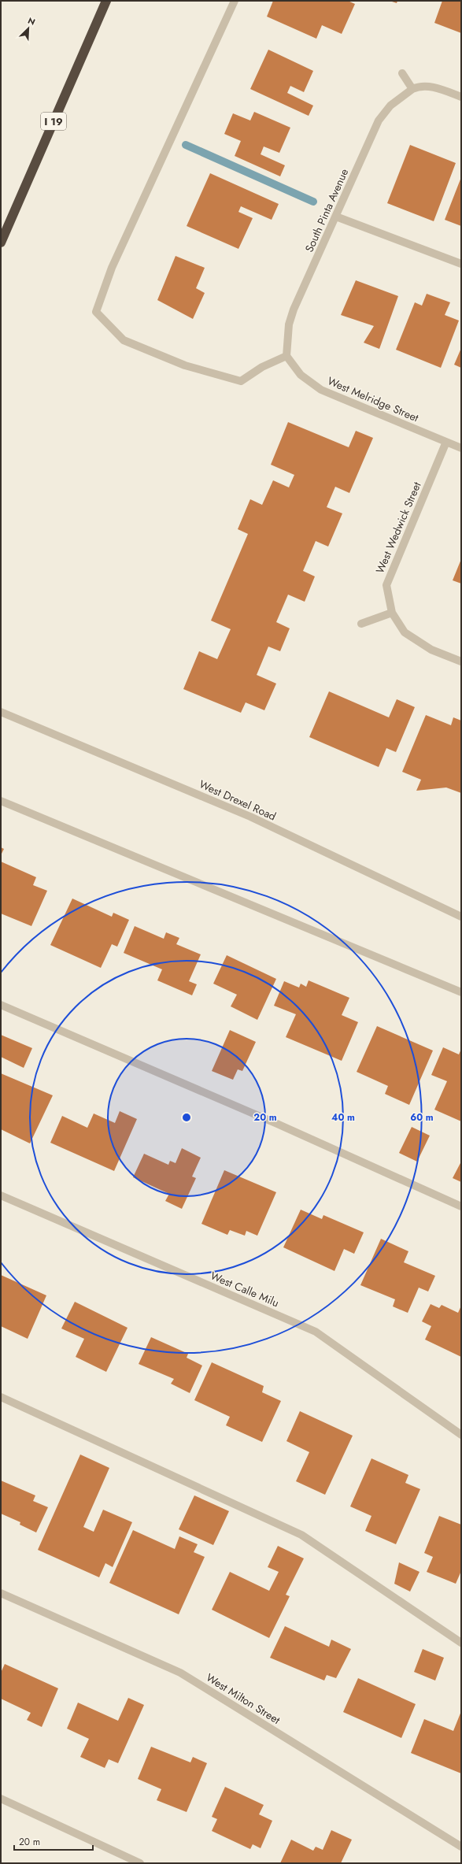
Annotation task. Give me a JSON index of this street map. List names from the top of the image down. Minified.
{"streets":{"highway":["I 19"],"street":["South Pinta Avenue","West Melridge Street","West Wedwick Street","West Drexel Road","West Calle Milu","West Milton Street"]},"crossings":[["South Pinta Avenue","West Melridge Street"],["West Melridge Street","West Wedwick Street"]],"scale_bar":"20 m","north":"top right","rings":["20 m","40 m","60 m"]}
